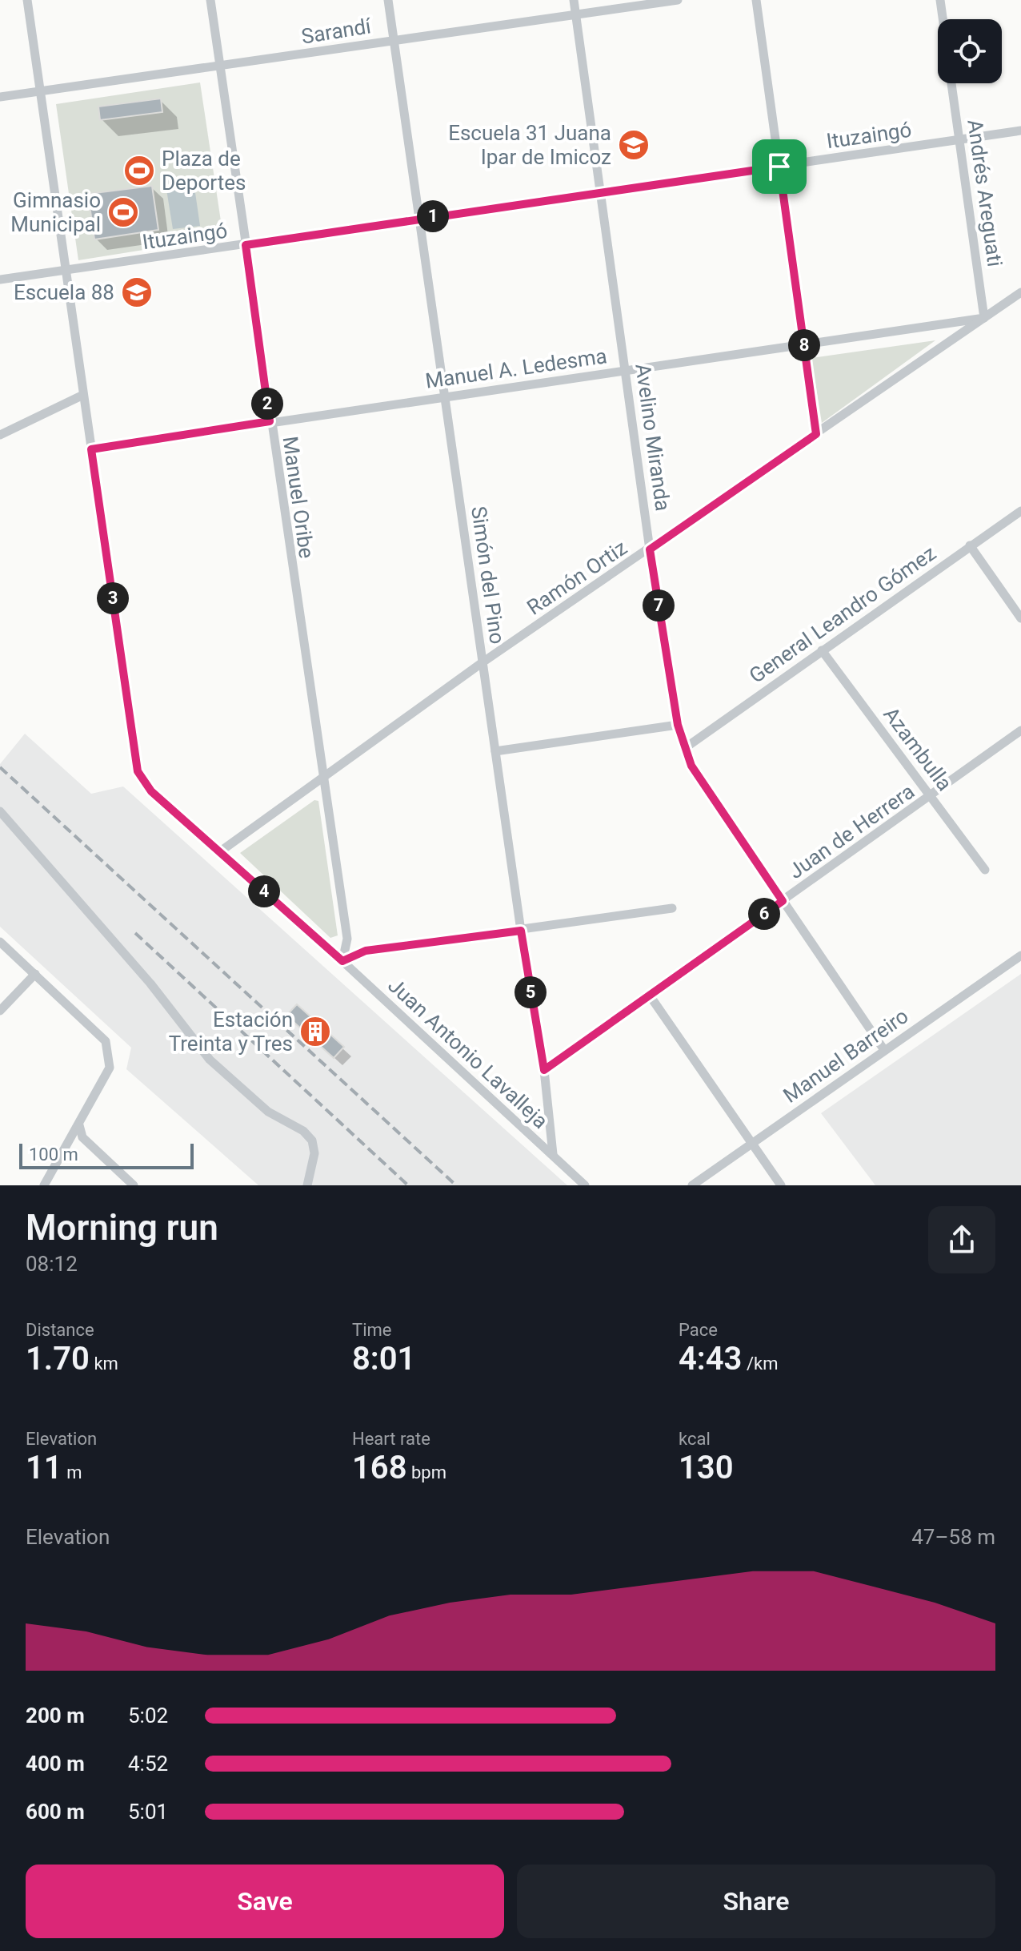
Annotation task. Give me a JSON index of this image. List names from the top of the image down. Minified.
{"streets":{"street":["Sarandí","Ituzaingó","Andrés Areguati","Manuel A. Ledesma","Avelino Miranda","Manuel Oribe","Simón del Pino","Ramón Ortiz","General Leandro Gómez","Azambulla","Juan de Herrera","Juan Antonio Lavalleja","Manuel Barreiro"]},"crossings":[["Sarandí","Avelino Miranda"],["Sarandí","Manuel Oribe"],["Sarandí","Simón del Pino"],["Sarandí","Juan Antonio Lavalleja"],["Ituzaingó","Andrés Areguati"],["Ituzaingó","Avelino Miranda"],["Ituzaingó","Manuel Oribe"],["Ituzaingó","Simón del Pino"],["Ituzaingó","Juan Antonio Lavalleja"],["Andrés Areguati","Manuel A. Ledesma"],["Andrés Areguati","Ramón Ortiz"],["Manuel A. Ledesma","Avelino Miranda"],["Manuel A. Ledesma","Manuel Oribe"],["Manuel A. Ledesma","Simón del Pino"],["Manuel A. Ledesma","Ramón Ortiz"],["Manuel A. Ledesma","Juan Antonio Lavalleja"],["Avelino Miranda","Ramón Ortiz"],["Avelino Miranda","General Leandro Gómez"],["Avelino Miranda","Juan de Herrera"],["Avelino Miranda","Manuel Barreiro"],["Manuel Oribe","Ramón Ortiz"],["Manuel Oribe","Juan Antonio Lavalleja"],["Simón del Pino","Ramón Ortiz"],["Simón del Pino","Juan de Herrera"],["Simón del Pino","Juan Antonio Lavalleja"],["Ramón Ortiz","Juan Antonio Lavalleja"],["General Leandro Gómez","Azambulla"],["Azambulla","Juan de Herrera"]],"places":{"school or university":["Escuela 31 Juana Ipar de Imicoz","Escuela 88"],"sports":["Plaza de Deportes","Gimnasio Municipal"],"building":["Estación Treinta y Tres"]},"scale_bar":"100 m","page":{"pins":["1","8","2","3","7","4","6","5"],"scale":"100 m","heading":["Morning run","08:12"],"stats":[["Distance","1.70 km"],["Time","8:01"],["Pace","4:43 /km"],["Elevation","11 m"],["Heart rate","168 bpm"],["kcal","130"]],"chart":["Elevation","47–58 m"],"list":[{"name":"200 m","note":"5:02"},{"name":"400 m","note":"4:52"},{"name":"600 m","note":"5:01"}],"buttons":["Save","Share"]}}
